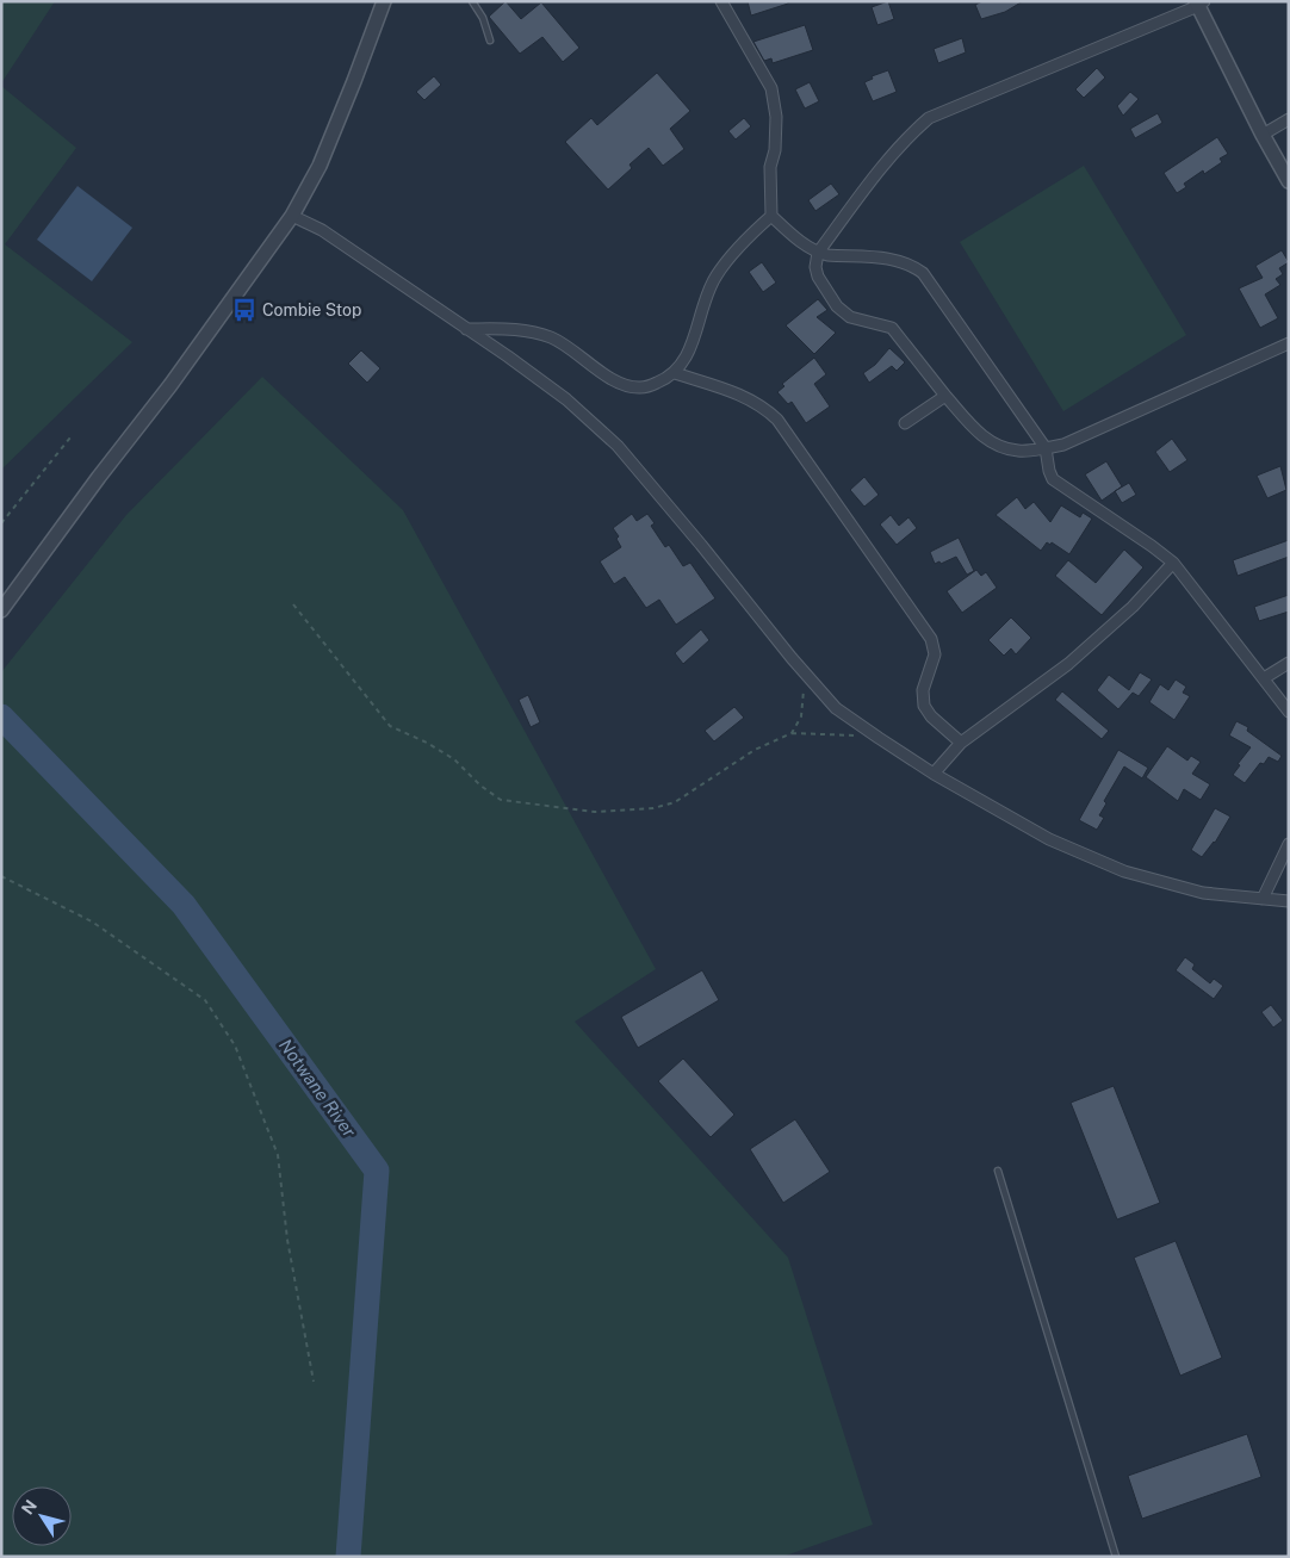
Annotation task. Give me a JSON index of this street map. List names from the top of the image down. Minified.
{"water":["Notwane River"],"places":{"bus stop":["Combie Stop"]},"north":"top left"}
